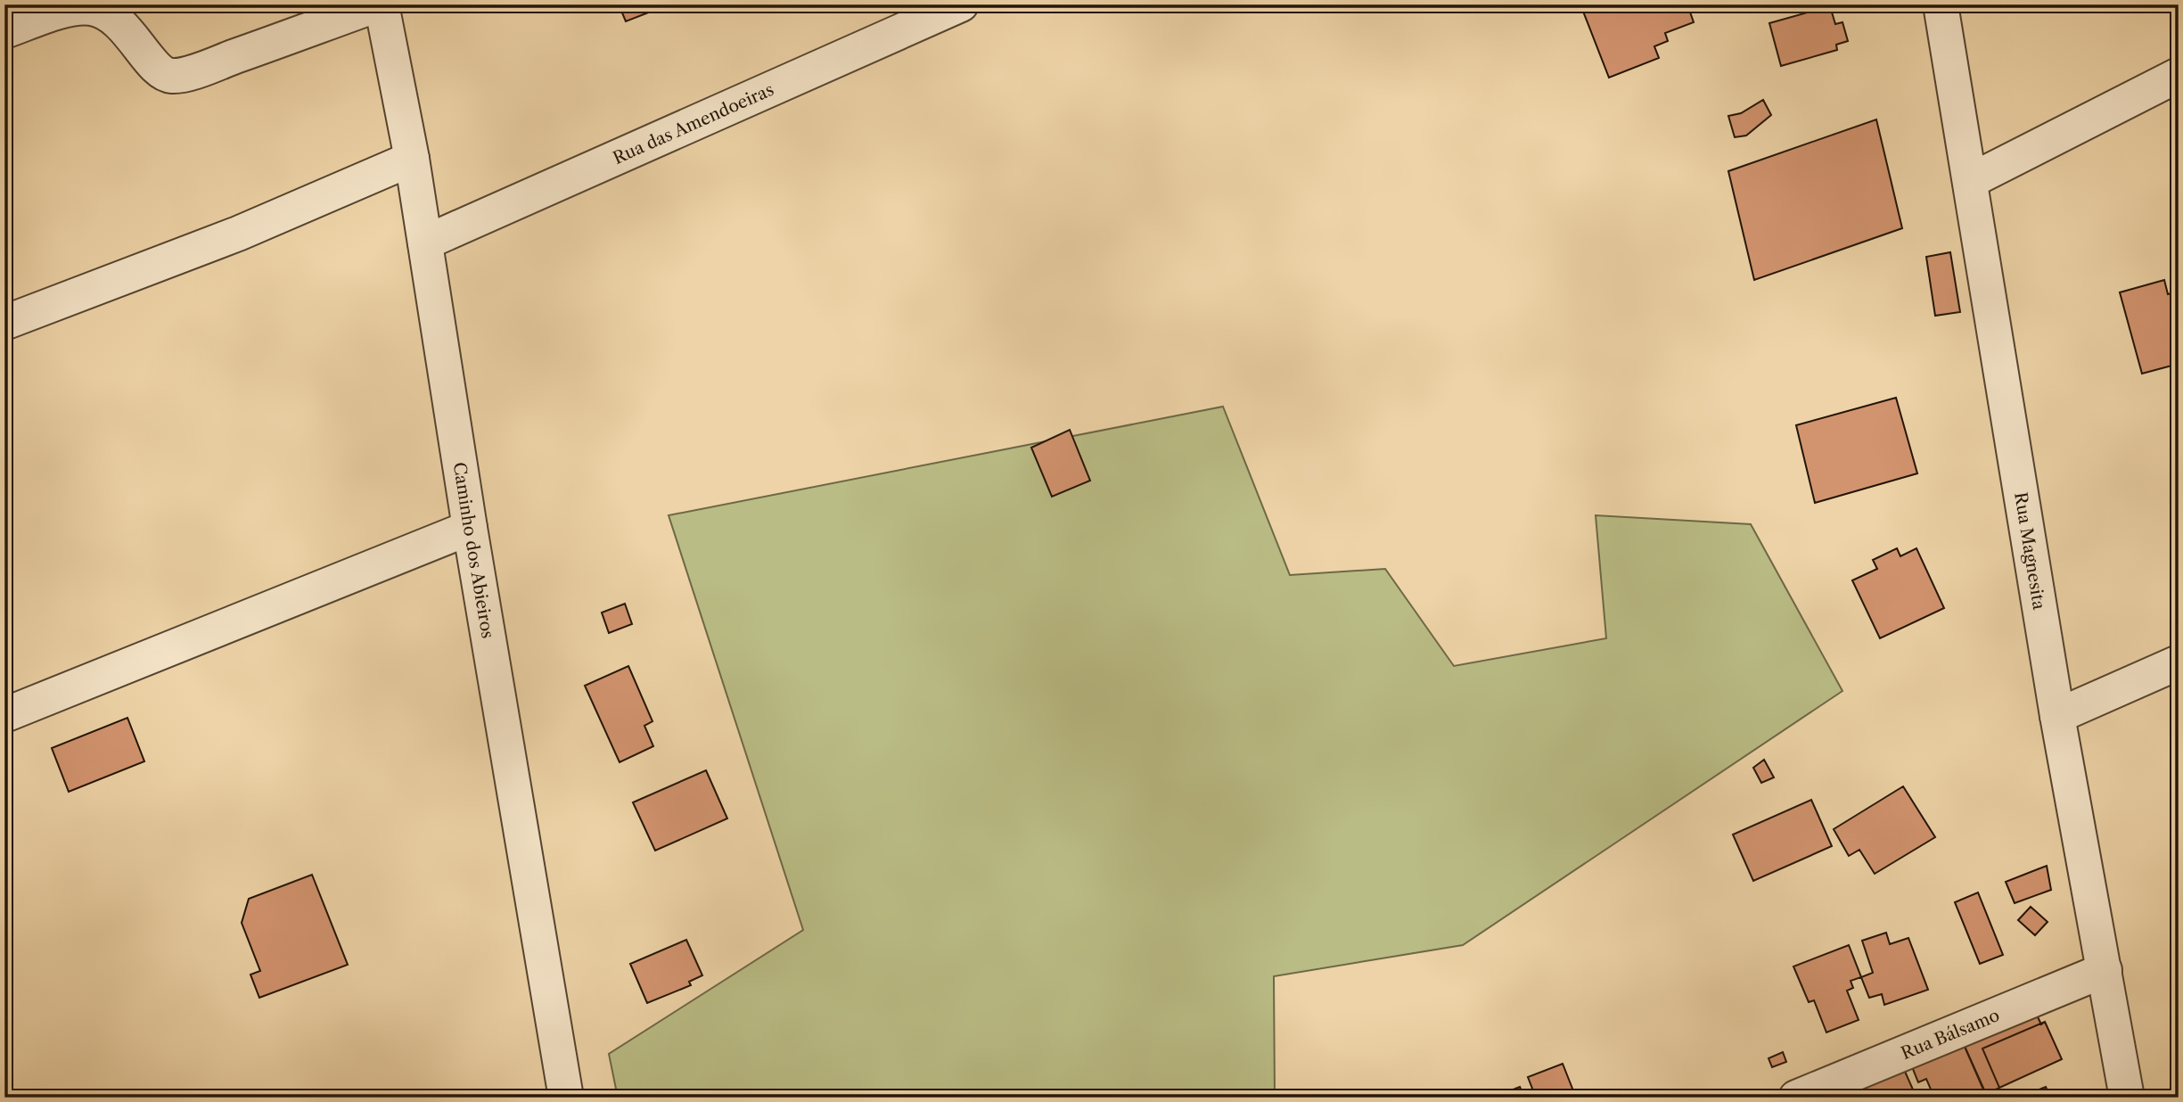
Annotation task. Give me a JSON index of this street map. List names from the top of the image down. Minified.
{"streets":{"street":["Rua das Amendoeiras","Caminho dos Abieiros","Rua Magnesita","Rua Bálsamo"]},"crossings":[["Rua das Amendoeiras","Caminho dos Abieiros"],["Rua Magnesita","Rua Bálsamo"]]}
